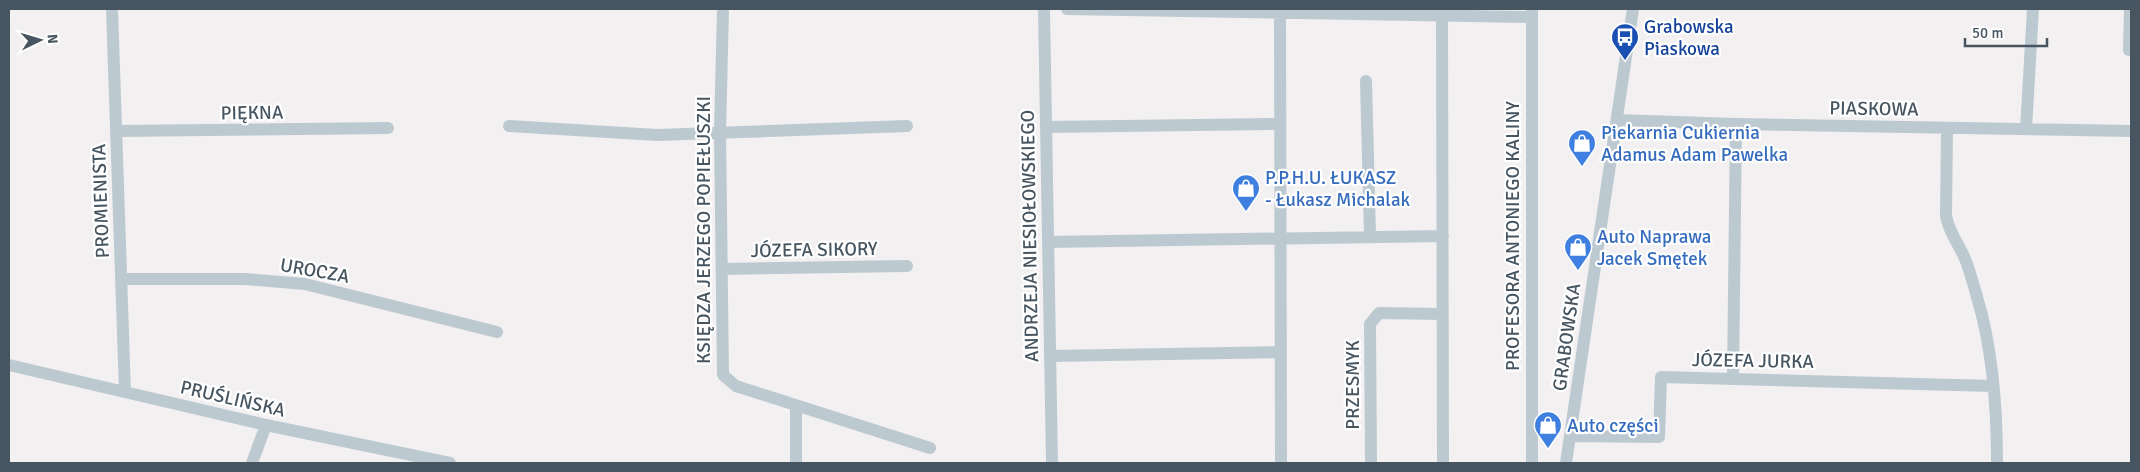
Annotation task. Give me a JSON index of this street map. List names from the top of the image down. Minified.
{"streets":{"street":["PIASKOWA","PIĘKNA","PROMIENISTA","KSIĘDZA JERZEGO POPIEŁUSZKI","ANDRZEJA NIESIOŁOWSKIEGO","PROFESORA ANTONIEGO KALINY","JÓZEFA SIKORY","UROCZA","GRABOWSKA","JÓZEFA JURKA","PRZESMYK","PRUŚLIŃSKA"]},"crossings":[["PIASKOWA","GRABOWSKA"],["PIĘKNA","PROMIENISTA"],["PROMIENISTA","UROCZA"],["PROMIENISTA","PRUŚLIŃSKA"],["KSIĘDZA JERZEGO POPIEŁUSZKI","JÓZEFA SIKORY"],["GRABOWSKA","JÓZEFA JURKA"]],"places":{"bus stop":["Grabowska Piaskowa"],"shop":["Piekarnia Cukiernia Adamus Adam Pawelka","P.P.H.U. ŁUKASZ - Łukasz Michalak","Auto Naprawa Jacek Smętek","Auto części"]},"scale_bar":"50 m","north":"right"}
